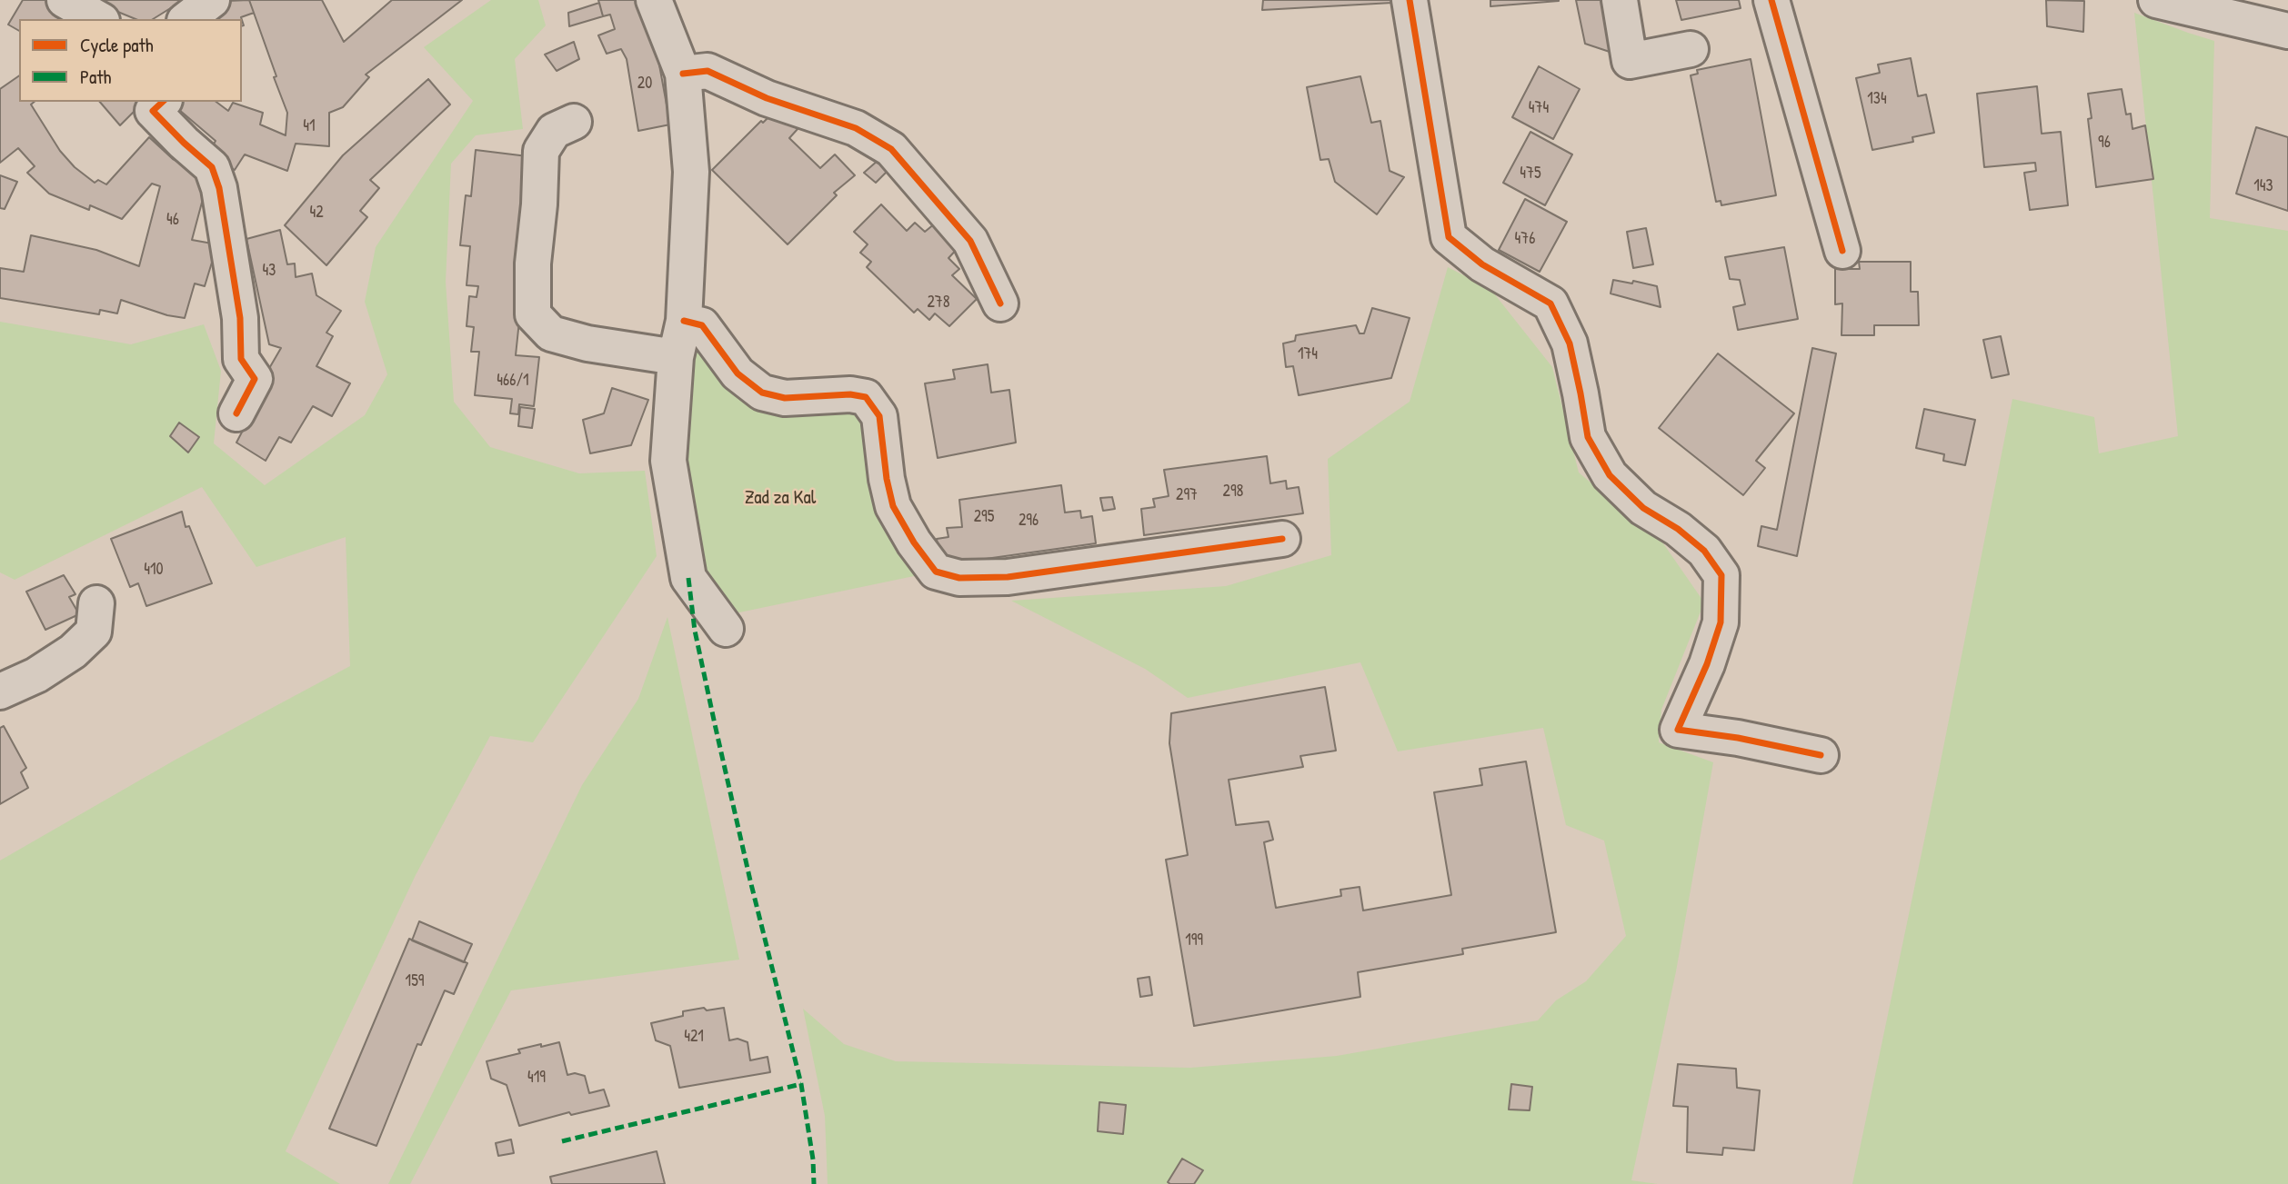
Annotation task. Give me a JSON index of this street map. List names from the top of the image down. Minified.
{"parks":["Zad za Kal"],"house_numbers":["20","134","474","41","96","475","143","42","46","476","43","278","174","466/1","298","297","295","296","410","199","159","421","419"],"legend":["Cycle path","Path"]}
